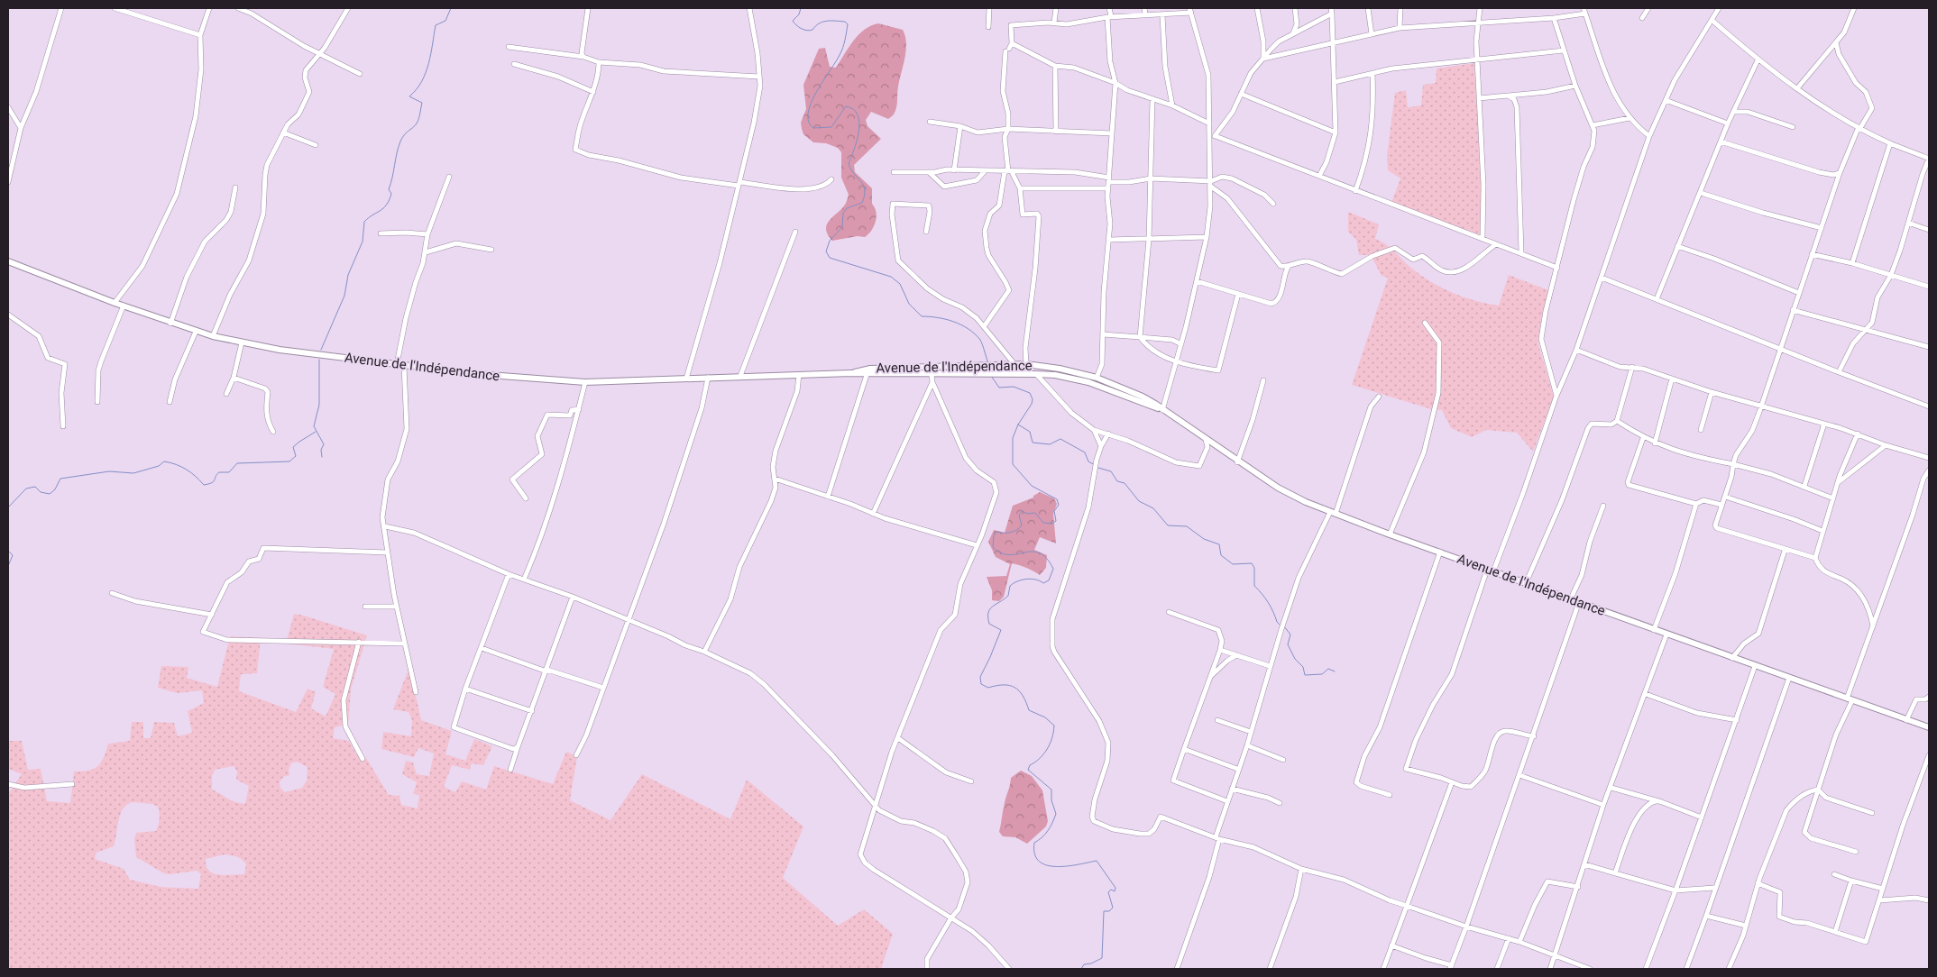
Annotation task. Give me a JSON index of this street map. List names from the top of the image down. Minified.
{"streets":{"main road":["Avenue de l'Indépendance"]}}
